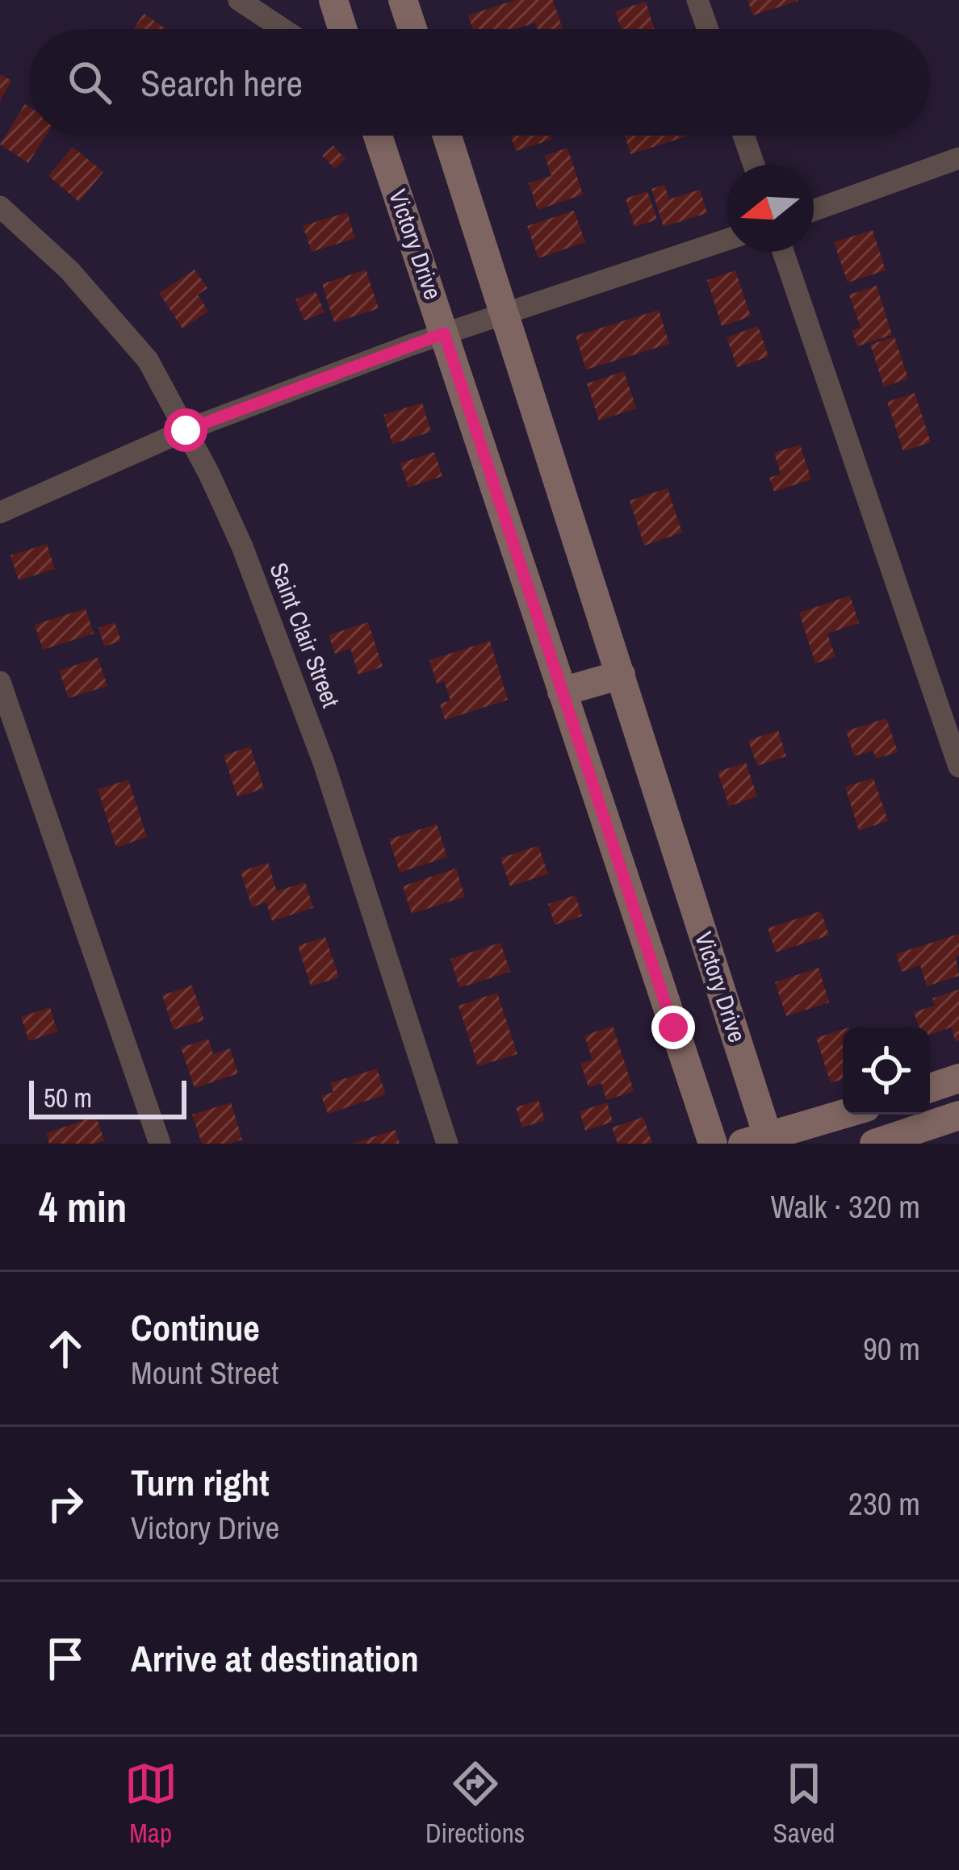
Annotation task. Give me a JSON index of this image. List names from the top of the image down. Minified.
{"streets":{"main road":["Victory Drive"],"street":["Saint Clair Street"]},"scale_bar":"50 m","north":"left","page":{"search":"Search here","scale":"50 m","heading":["4 min","Walk · 320 m"],"list":[["Continue","Mount Street","90 m"],["Turn right","Victory Drive","230 m"],"Arrive at destination"],"nav":["Map","Directions","Saved"]}}
